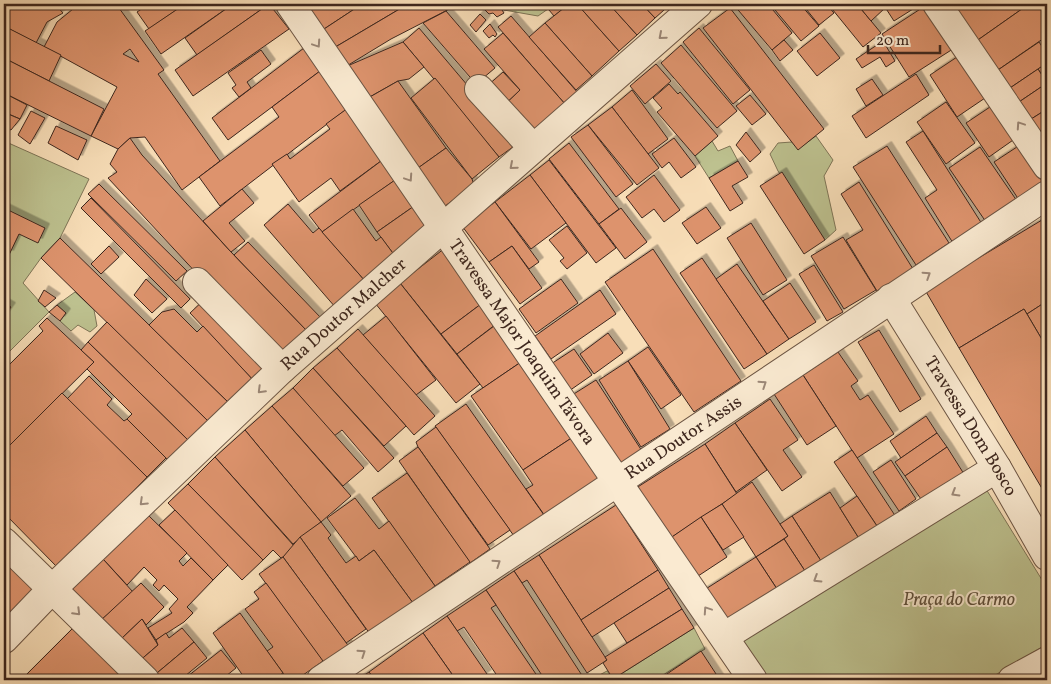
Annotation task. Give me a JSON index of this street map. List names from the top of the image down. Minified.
{"streets":{"street":["Rua Doutor Malcher","Travessa Major Joaquim Távora","Travessa Dom Bosco","Rua Doutor Assis"]},"crossings":[["Rua Doutor Malcher","Travessa Major Joaquim Távora"],["Travessa Major Joaquim Távora","Rua Doutor Assis"],["Travessa Dom Bosco","Rua Doutor Assis"]],"one_way":["Rua Doutor Malcher"],"parks":["Praça do Carmo"],"scale_bar":"20 m"}
